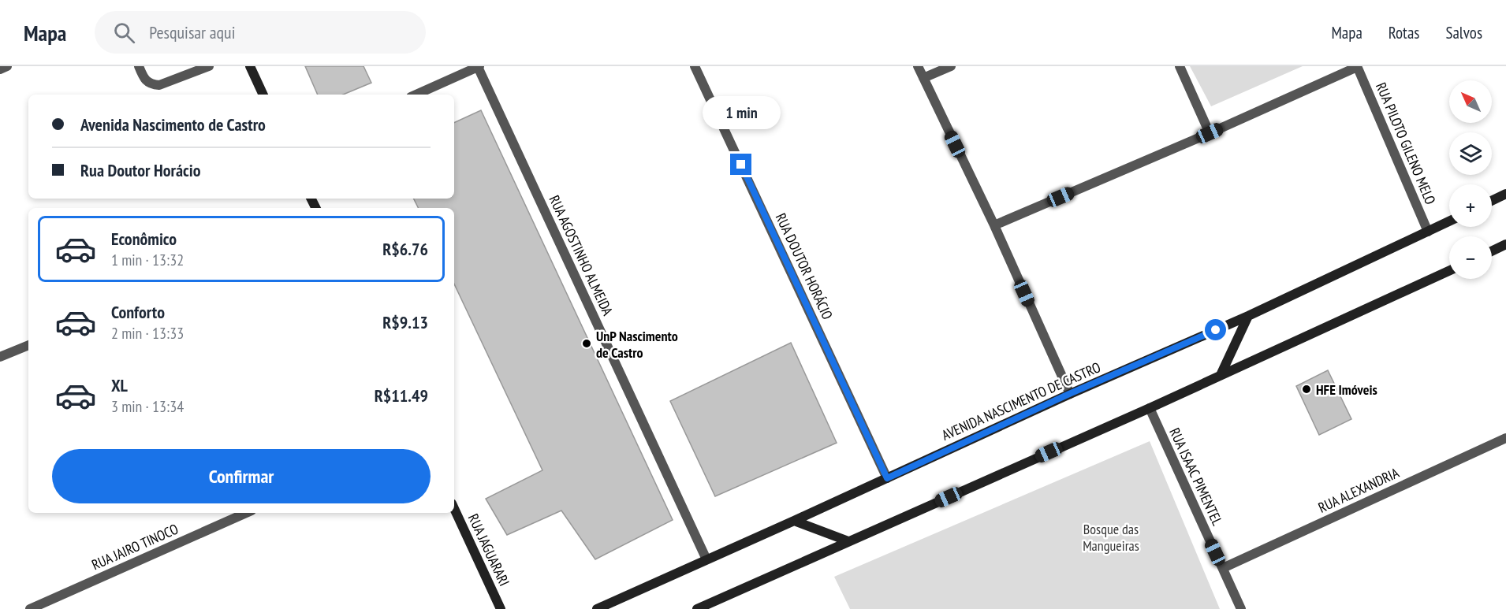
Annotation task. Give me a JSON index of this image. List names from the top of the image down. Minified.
{"streets":{"main road":["AVENIDA NASCIMENTO DE CASTRO","RUA JAGUARARI"],"street":["RUA PILOTO GILENO MELO","RUA AGOSTINHO ALMEIDA","RUA DOUTOR HORÁCIO","RUA ISAAC PIMENTEL","RUA ALEXANDRIA","RUA JAIRO TINOCO"]},"crossings":[["RUA PILOTO GILENO MELO","AVENIDA NASCIMENTO DE CASTRO"],["RUA AGOSTINHO ALMEIDA","AVENIDA NASCIMENTO DE CASTRO"],["RUA DOUTOR HORÁCIO","AVENIDA NASCIMENTO DE CASTRO"],["RUA ISAAC PIMENTEL","RUA ALEXANDRIA"]],"parks":["Bosque das Mangueiras"],"places":["UnP Nascimento de Castro","HFE Imóveis"],"north":"top left","page":{"header":"Mapa","search":"Pesquisar aqui","nav":["Mapa","Rotas","Salvos"],"map_buttons":["+","−"],"banner":["Avenida Nascimento de Castro","Rua Doutor Horácio"],"bubble":"1 min","list":[{"name":"Econômico","note":"1 min · 13:32","value":"R$6.76"},{"name":"Conforto","note":"2 min · 13:33","value":"R$9.13"},{"name":"XL","note":"3 min · 13:34","value":"R$11.49"}],"buttons":"Confirmar"}}
